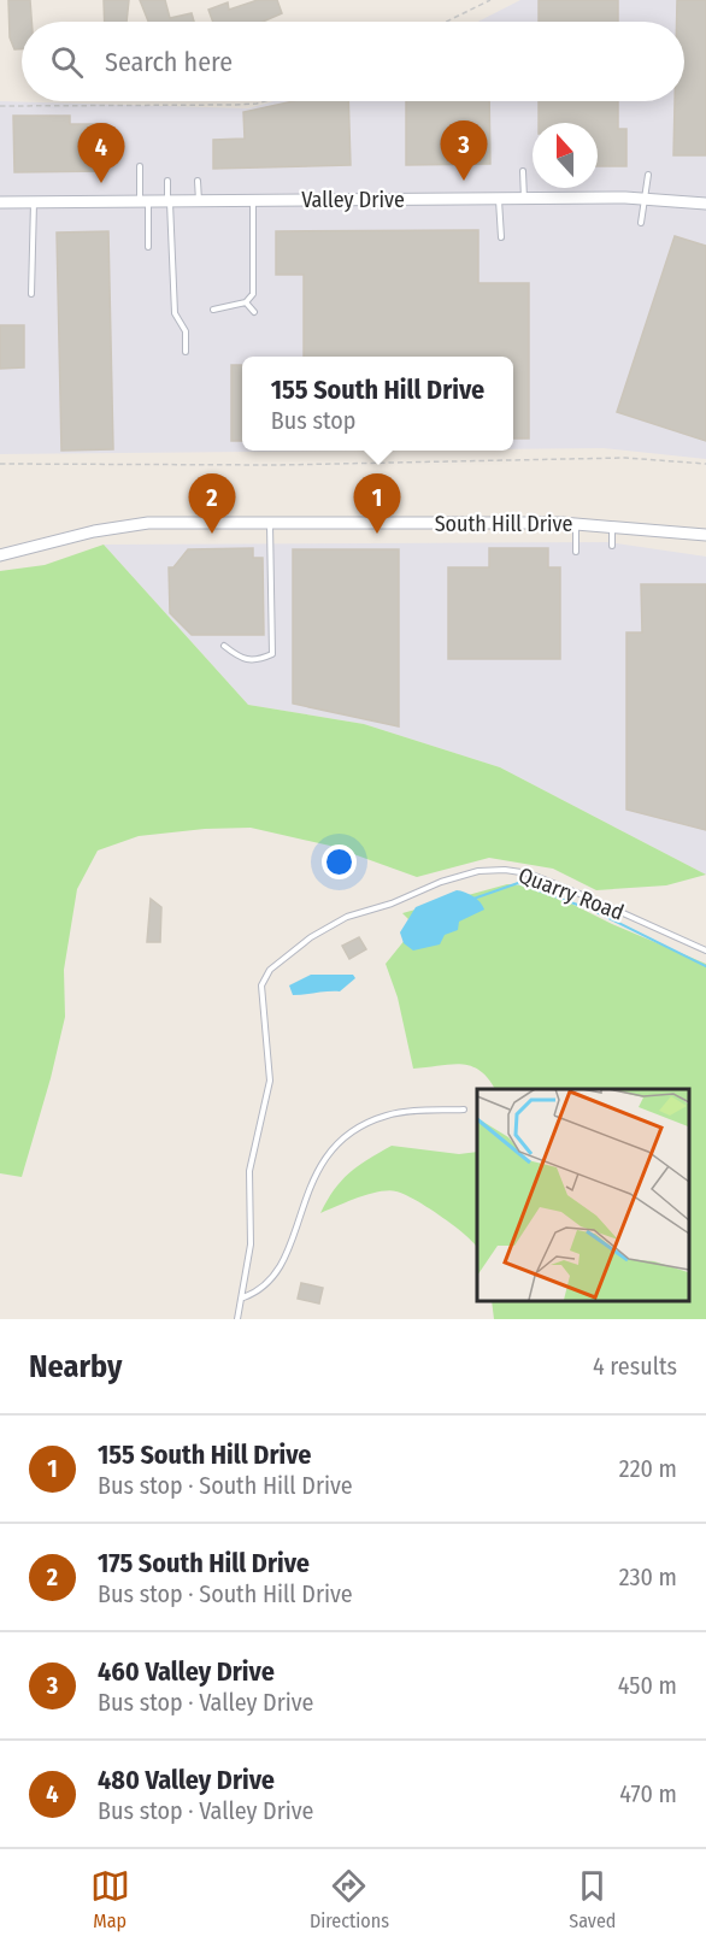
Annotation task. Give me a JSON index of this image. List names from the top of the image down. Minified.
{"streets":{"street":["Valley Drive","South Hill Drive"],"lane":["Quarry Road"]},"north":"top","page":{"search":"Search here","pins":["3","4","1","2"],"popup":["155 South Hill Drive","Bus stop"],"heading":["Nearby","4 results"],"list":[{"mark":"1","name":"155 South Hill Drive","note":"Bus stop · South Hill Drive","value":"220 m"},{"mark":"2","name":"175 South Hill Drive","note":"Bus stop · South Hill Drive","value":"230 m"},{"mark":"3","name":"460 Valley Drive","note":"Bus stop · Valley Drive","value":"450 m"},{"mark":"4","name":"480 Valley Drive","note":"Bus stop · Valley Drive","value":"470 m"}],"nav":["Map","Directions","Saved"]}}
